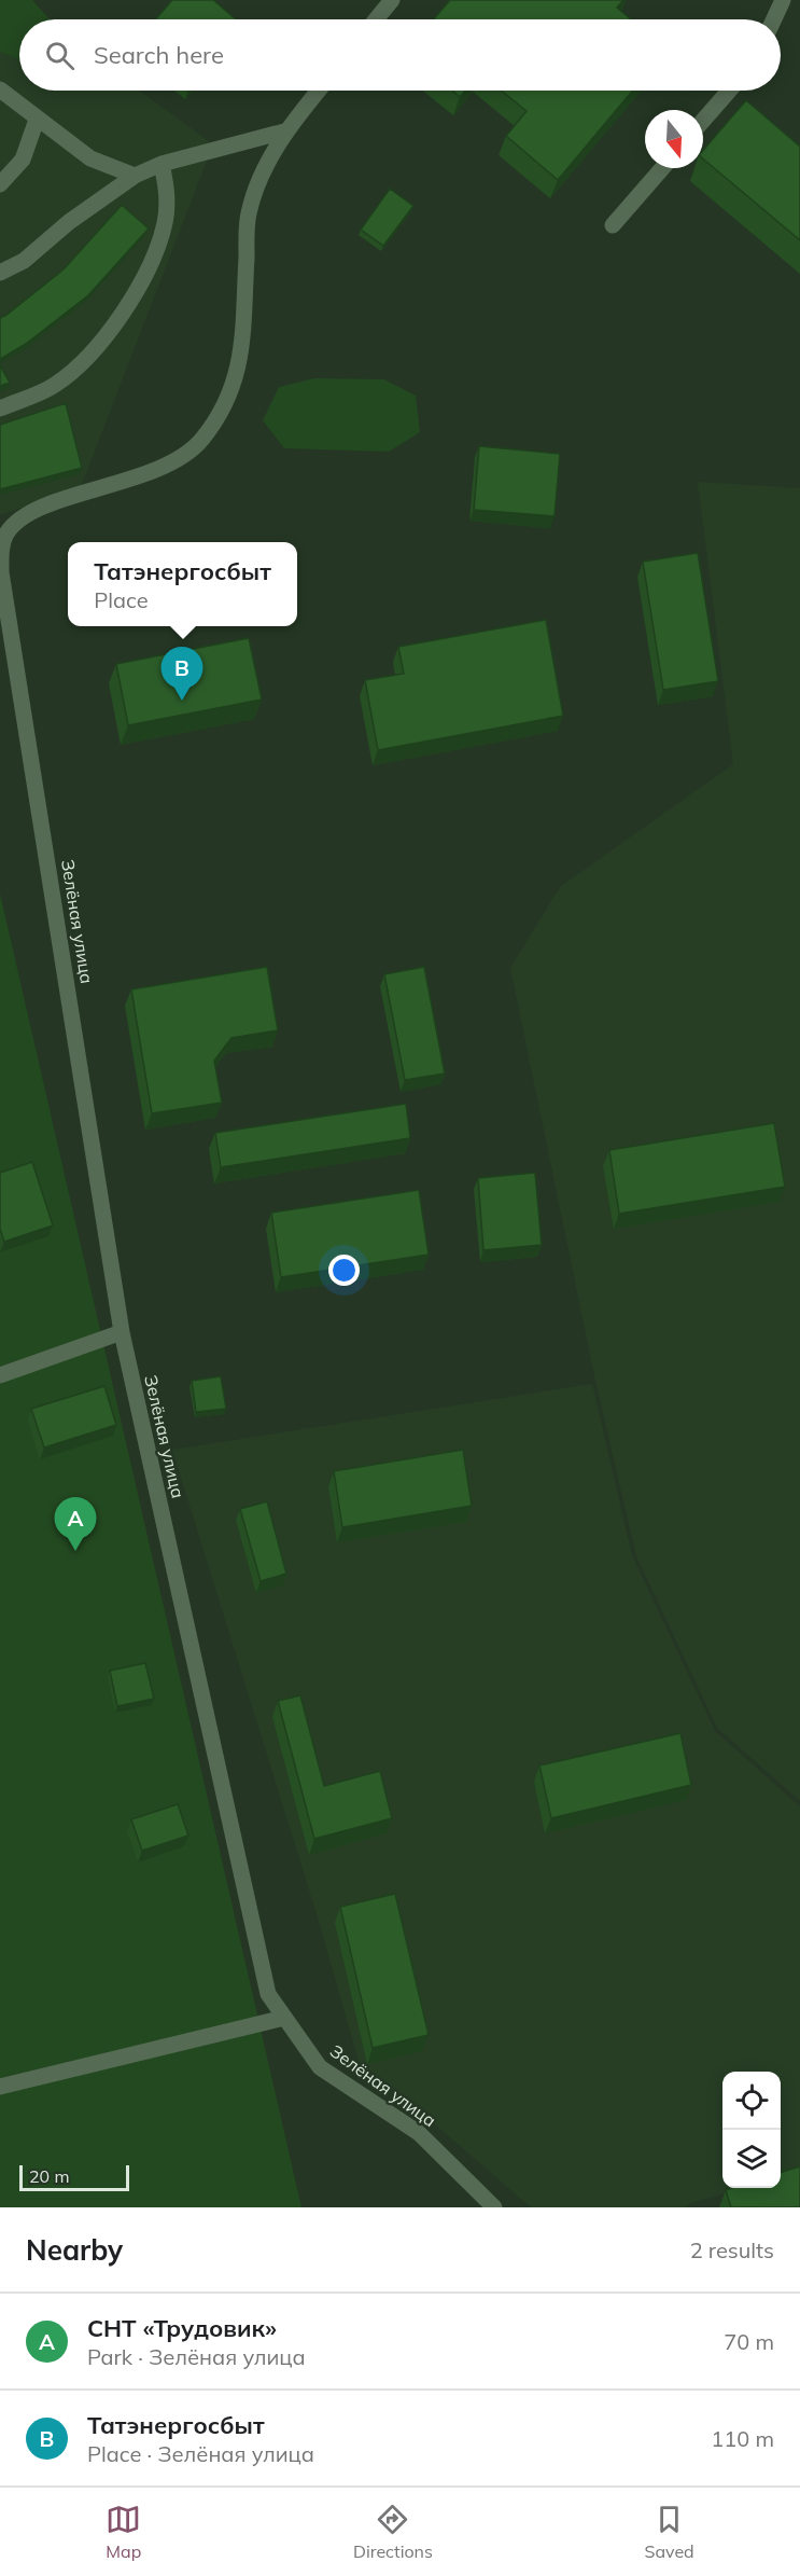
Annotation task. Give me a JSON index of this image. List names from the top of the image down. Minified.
{"streets":{"street":["Зелёная улица"]},"scale_bar":"20 m","north":"bottom","page":{"search":"Search here","popup":["Татэнергосбыт","Place"],"pins":["B","A"],"scale":"20 m","heading":["Nearby","2 results"],"list":[{"mark":"A","name":"СНТ «Трудовик»","note":"Park · Зелёная улица","value":"70 m"},{"mark":"B","name":"Татэнергосбыт","note":"Place · Зелёная улица","value":"110 m"}],"nav":["Map","Directions","Saved"]}}
